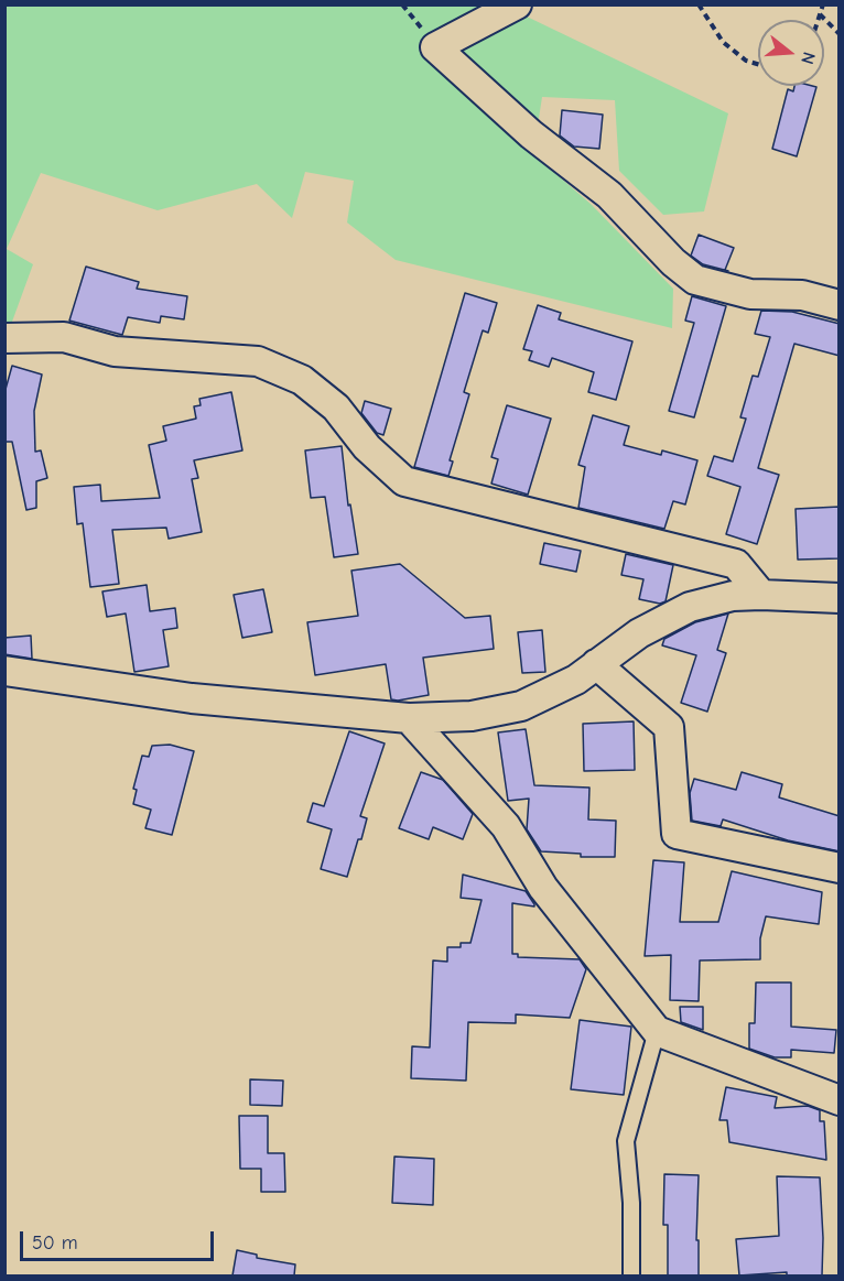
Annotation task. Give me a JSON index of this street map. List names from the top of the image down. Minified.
{"scale_bar":"50 m","north":"right"}
